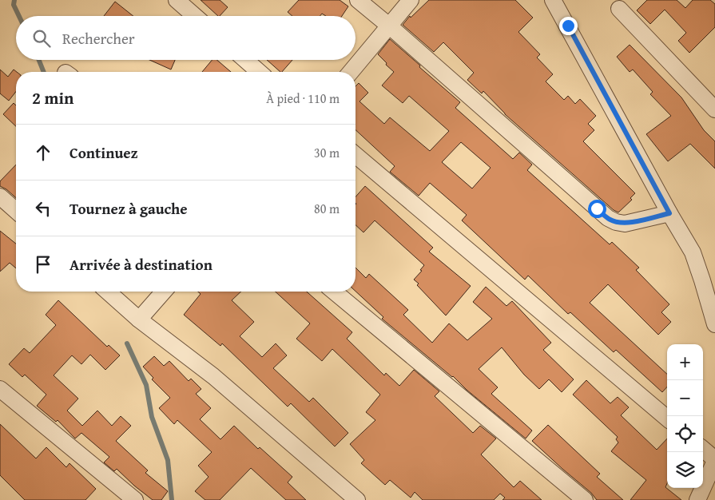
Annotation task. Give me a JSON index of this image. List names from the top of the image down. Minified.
{"page":{"search":"Rechercher","heading":["2 min","À pied · 110 m"],"list":[["Continuez","30 m"],["Tournez à gauche","80 m"],"Arrivée à destination"],"map_buttons":["+","−"]}}
